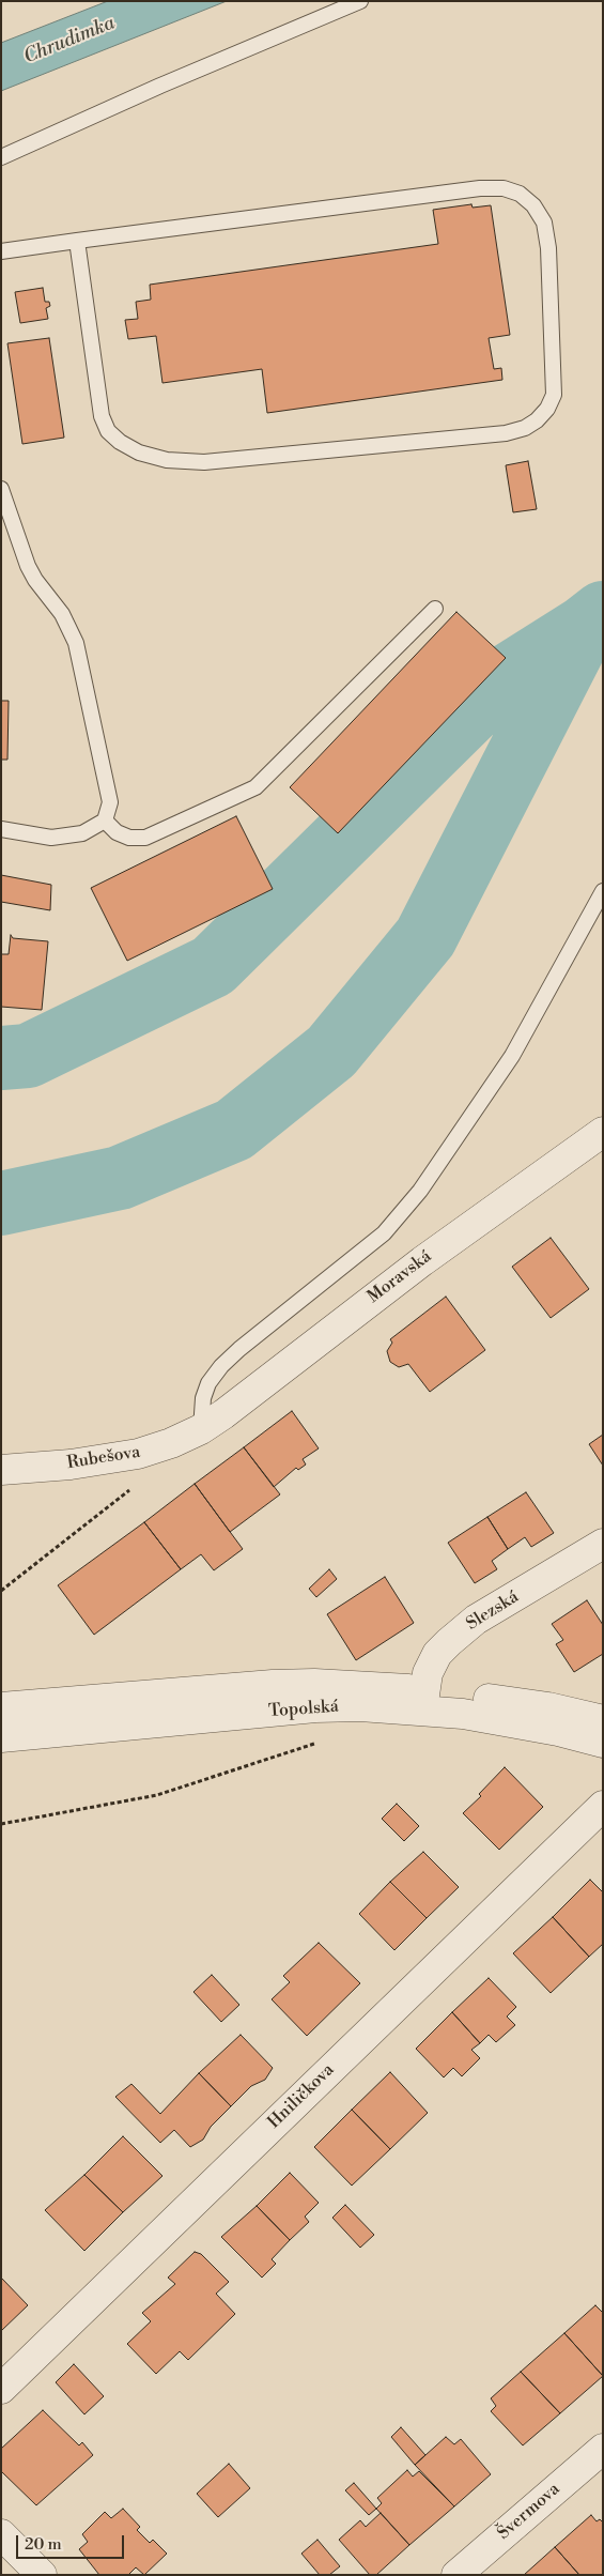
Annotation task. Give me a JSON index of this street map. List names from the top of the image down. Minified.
{"streets":{"street":["Moravská","Rubešova","Slezská","Topolská","Hniličkova","Švermova"]},"crossings":[["Moravská","Rubešova"],["Slezská","Topolská"]],"water":["Chrudimka"],"scale_bar":"20 m"}
